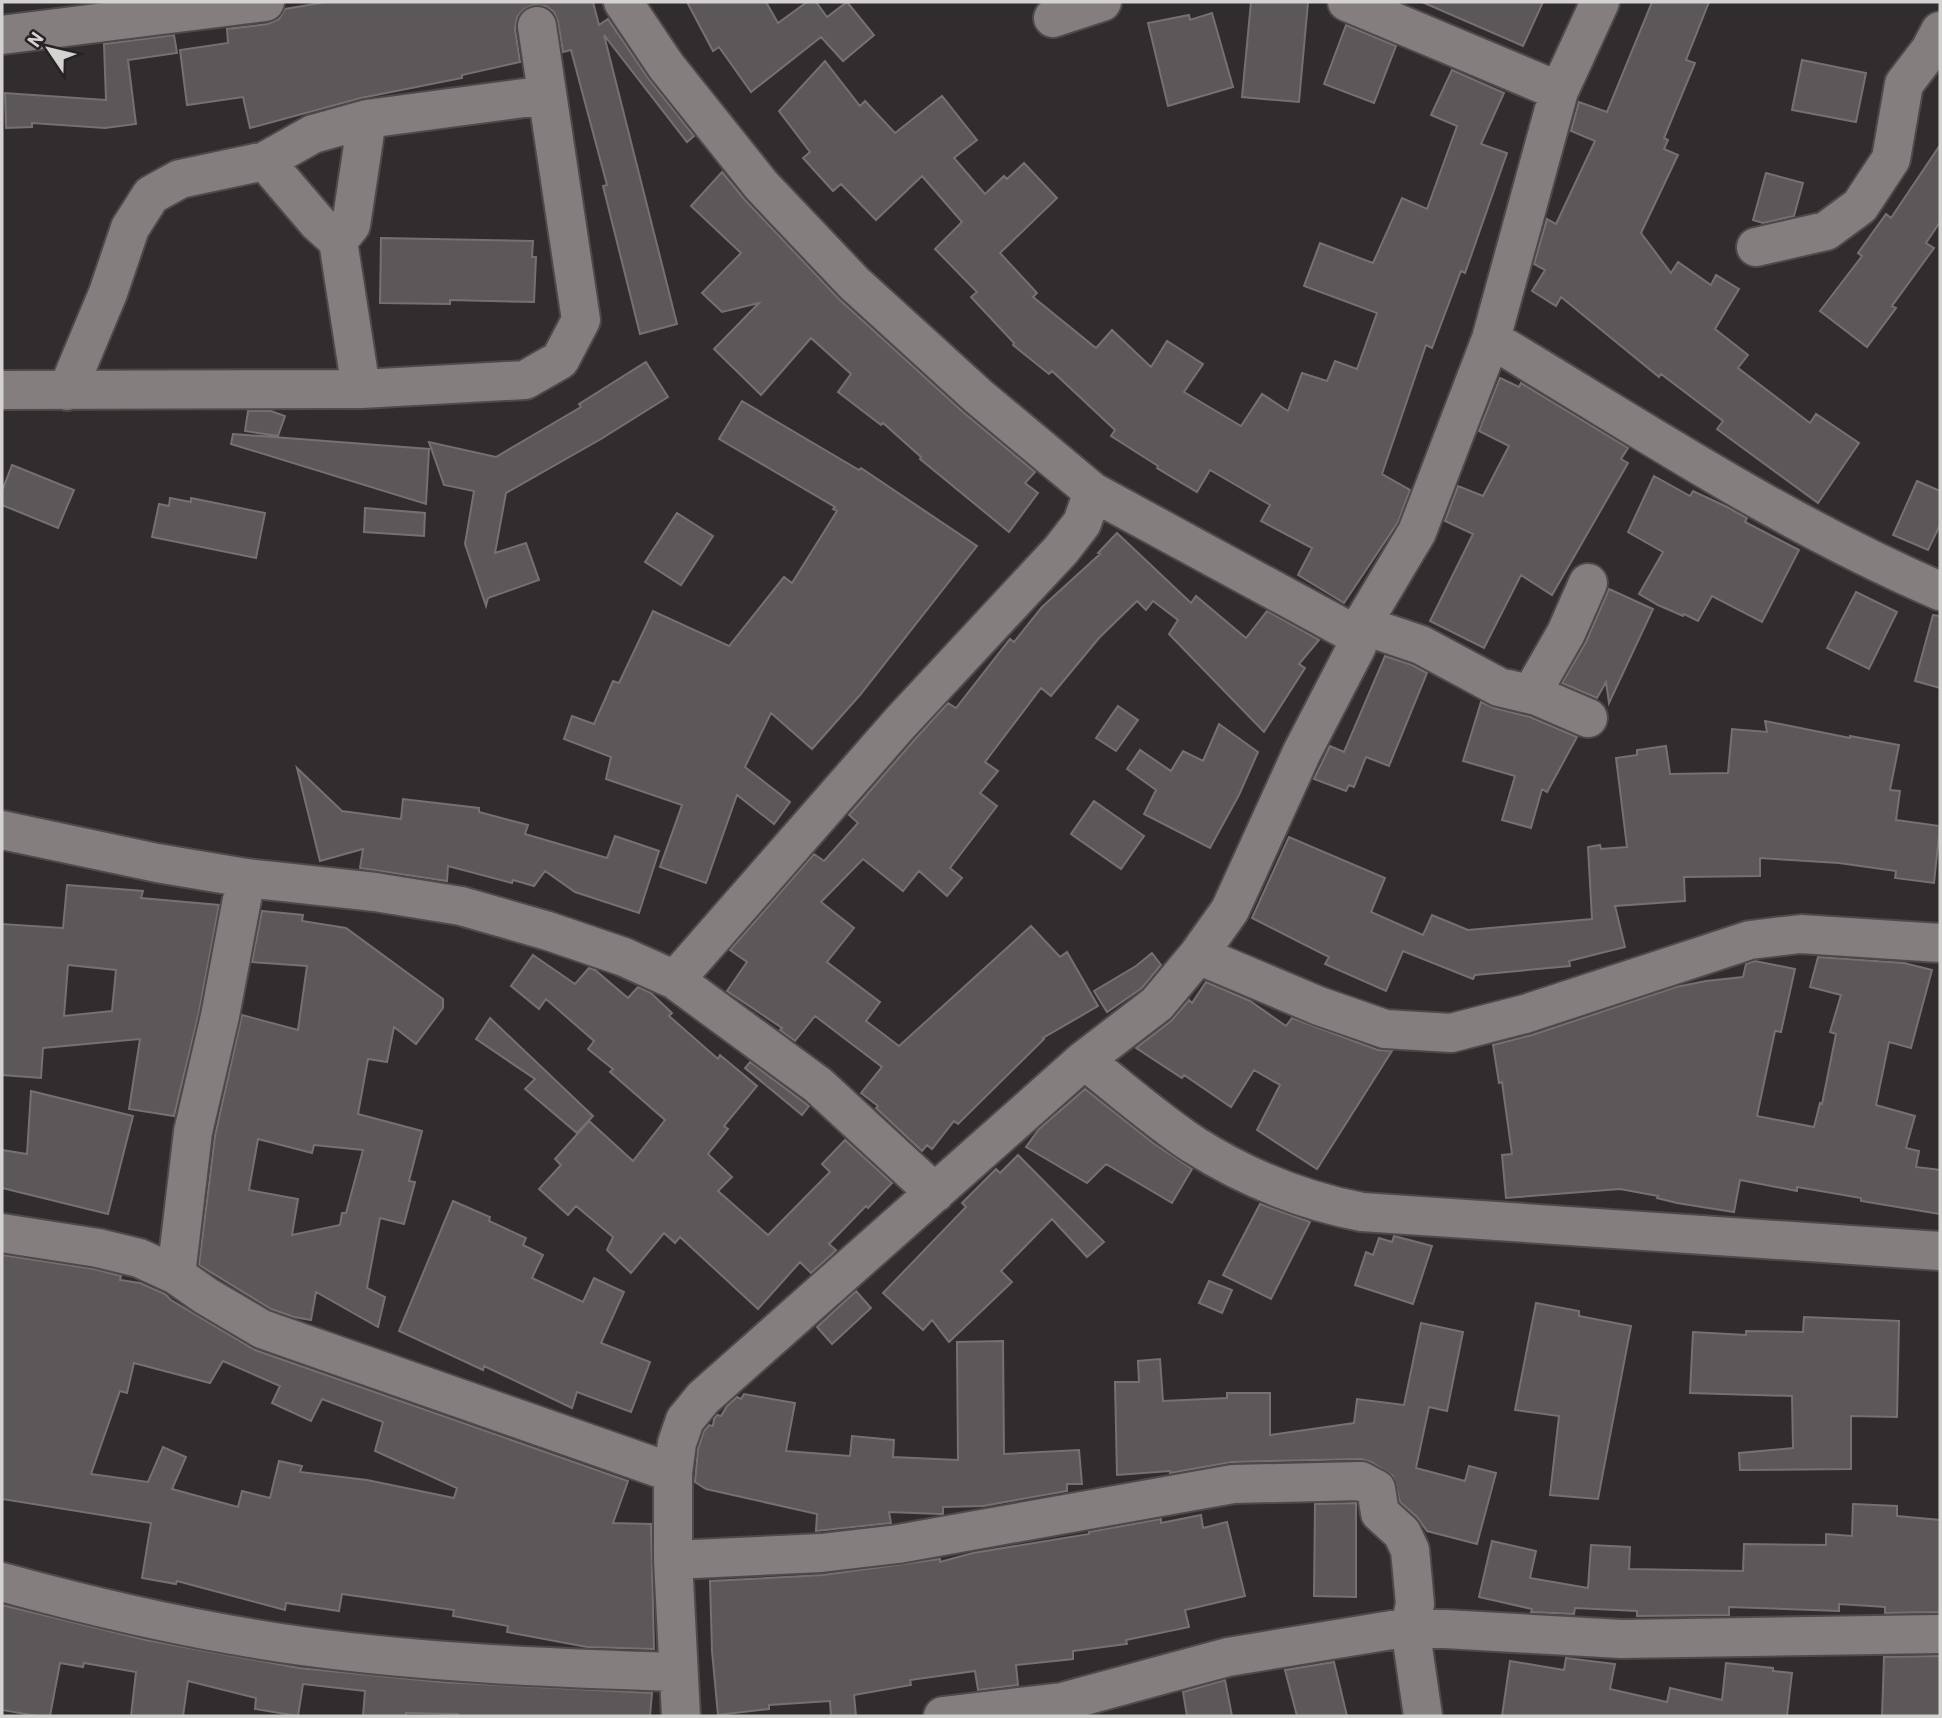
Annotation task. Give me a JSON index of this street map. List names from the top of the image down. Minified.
{"north":"top left"}
